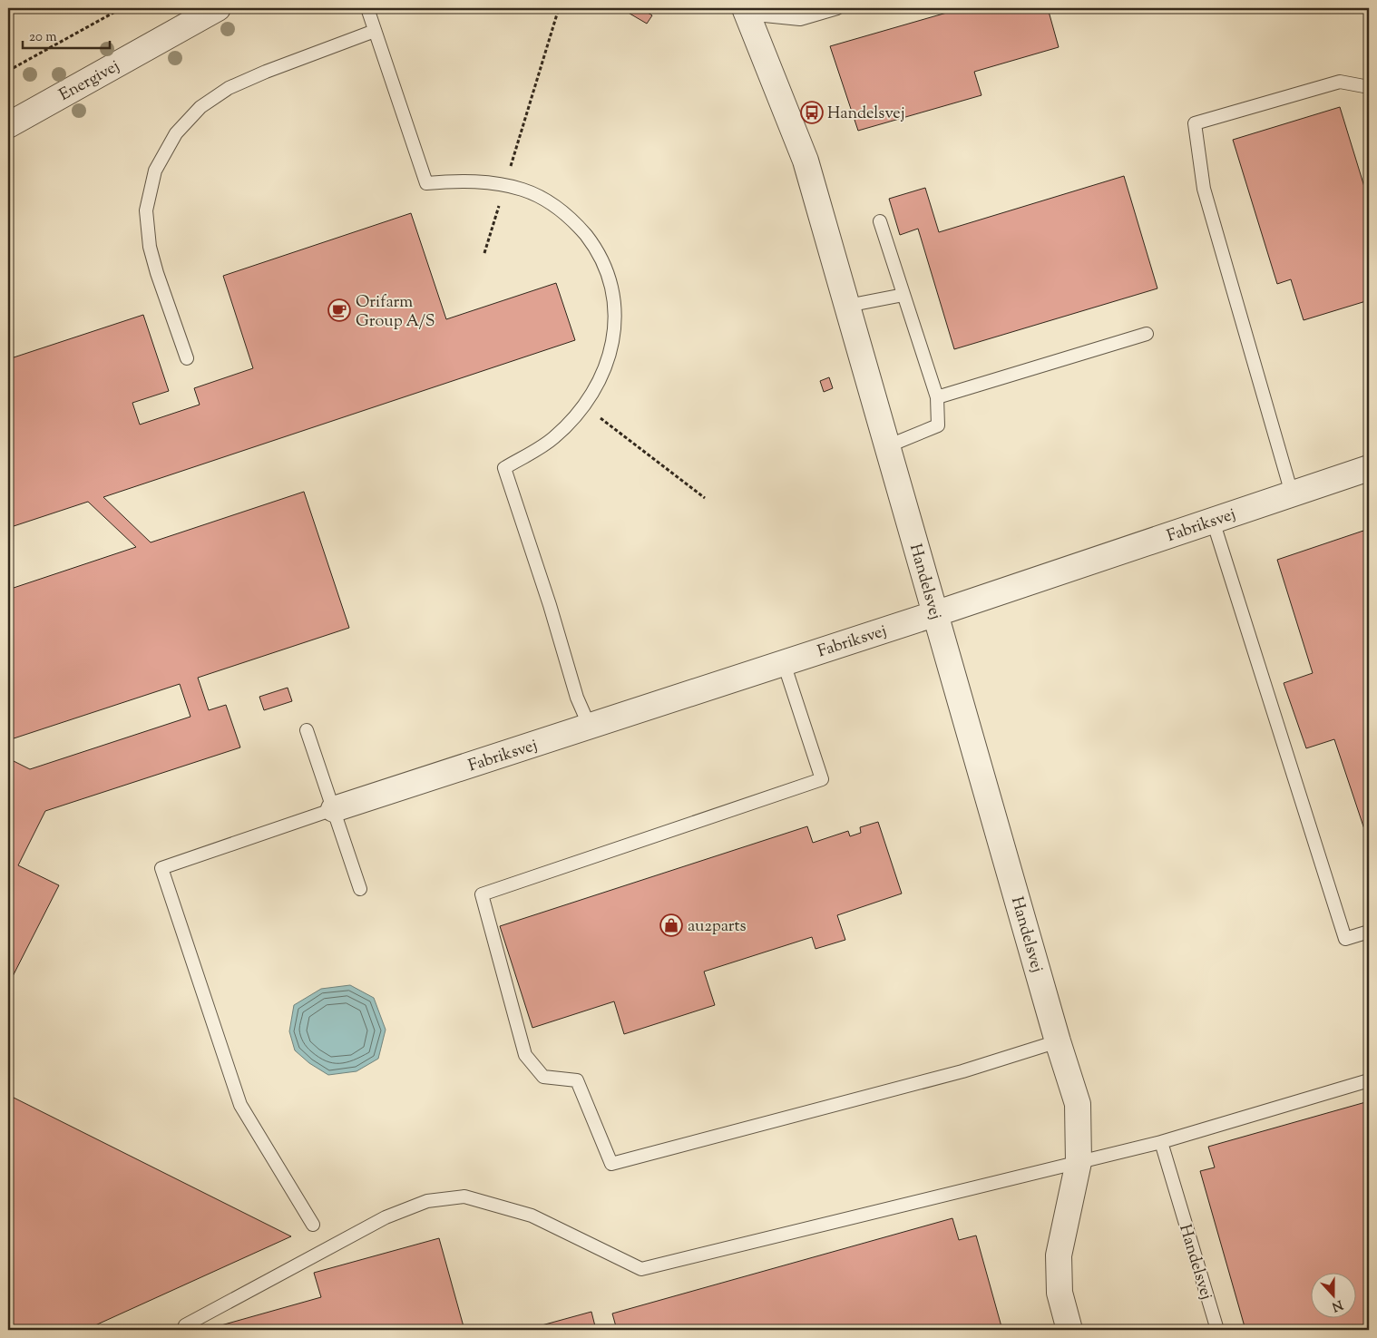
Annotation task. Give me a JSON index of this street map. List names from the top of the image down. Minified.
{"streets":{"street":["Energivej","Fabriksvej","Handelsvej"]},"crossings":[["Fabriksvej","Handelsvej"]],"places":{"bus stop":["Handelsvej"],"cafe":["Orifarm Group A/S"],"shop":["au2parts"]},"scale_bar":"20 m","north":"bottom"}
